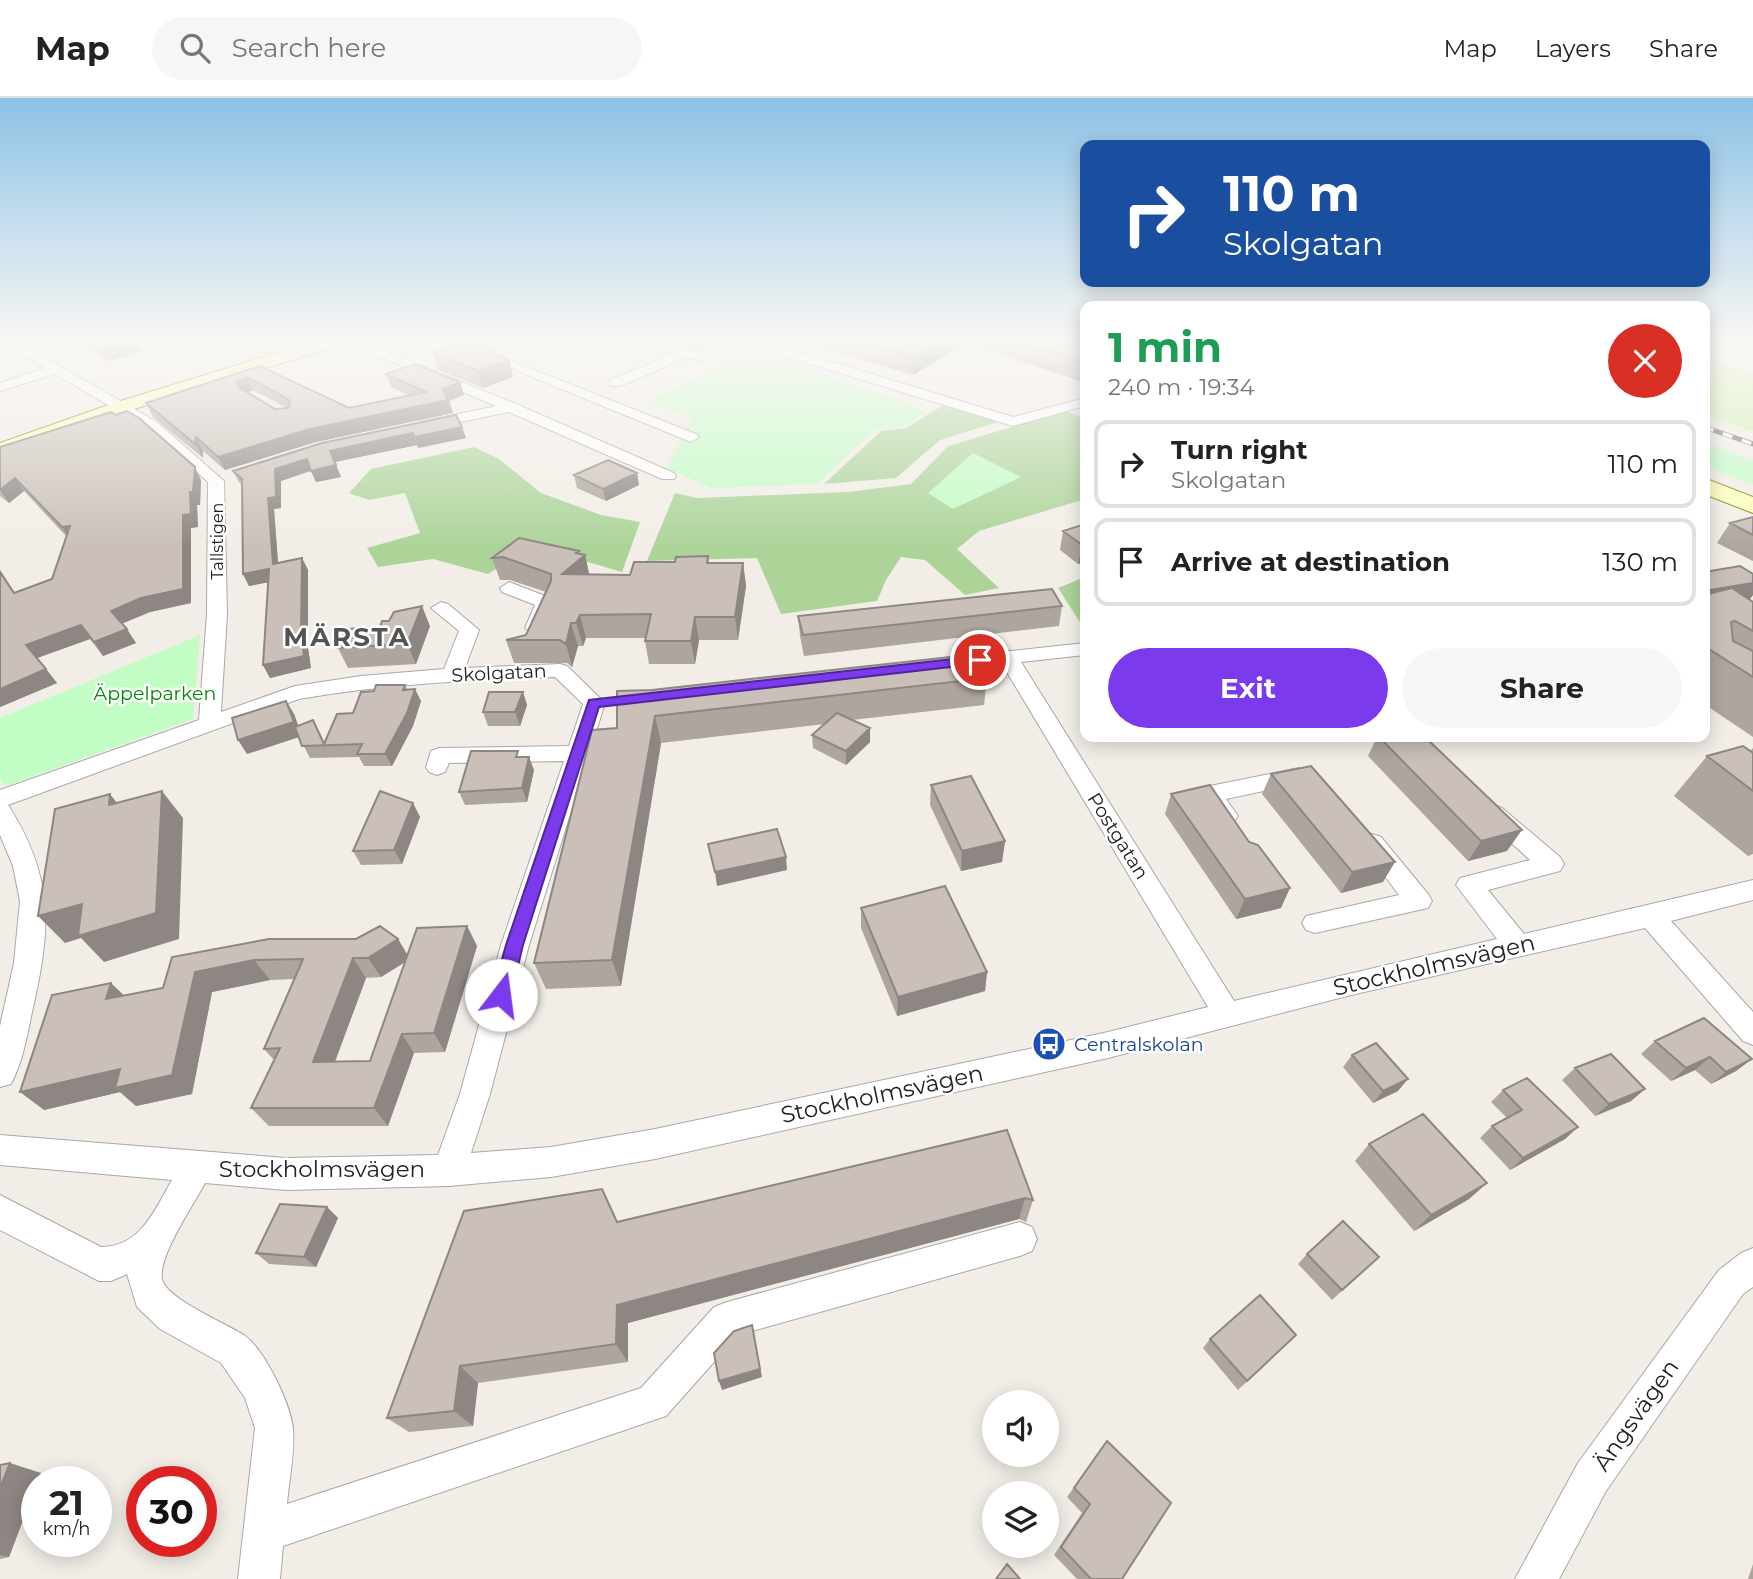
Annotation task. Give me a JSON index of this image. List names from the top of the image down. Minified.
{"streets":{"street":["Tallstigen","Skolgatan","Postgatan","Stockholmsvägen","Ängsvägen"]},"crossings":[["Tallstigen","Skolgatan"],["Postgatan","Stockholmsvägen"]],"districts":["MÄRSTA"],"parks":["Äppelparken"],"places":{"bus stop":["Centralskolan"]},"page":{"header":"Map","search":"Search here","nav":["Map","Layers","Share"],"turn":["110 m","Skolgatan"],"heading":["1 min","240 m · 19:34"],"list":[{"name":"Turn right","note":"Skolgatan","value":"110 m"},{"name":"Arrive at destination","value":"130 m"}],"buttons":["Exit","Share"],"speed":"21 km/h","limit":"30"}}
